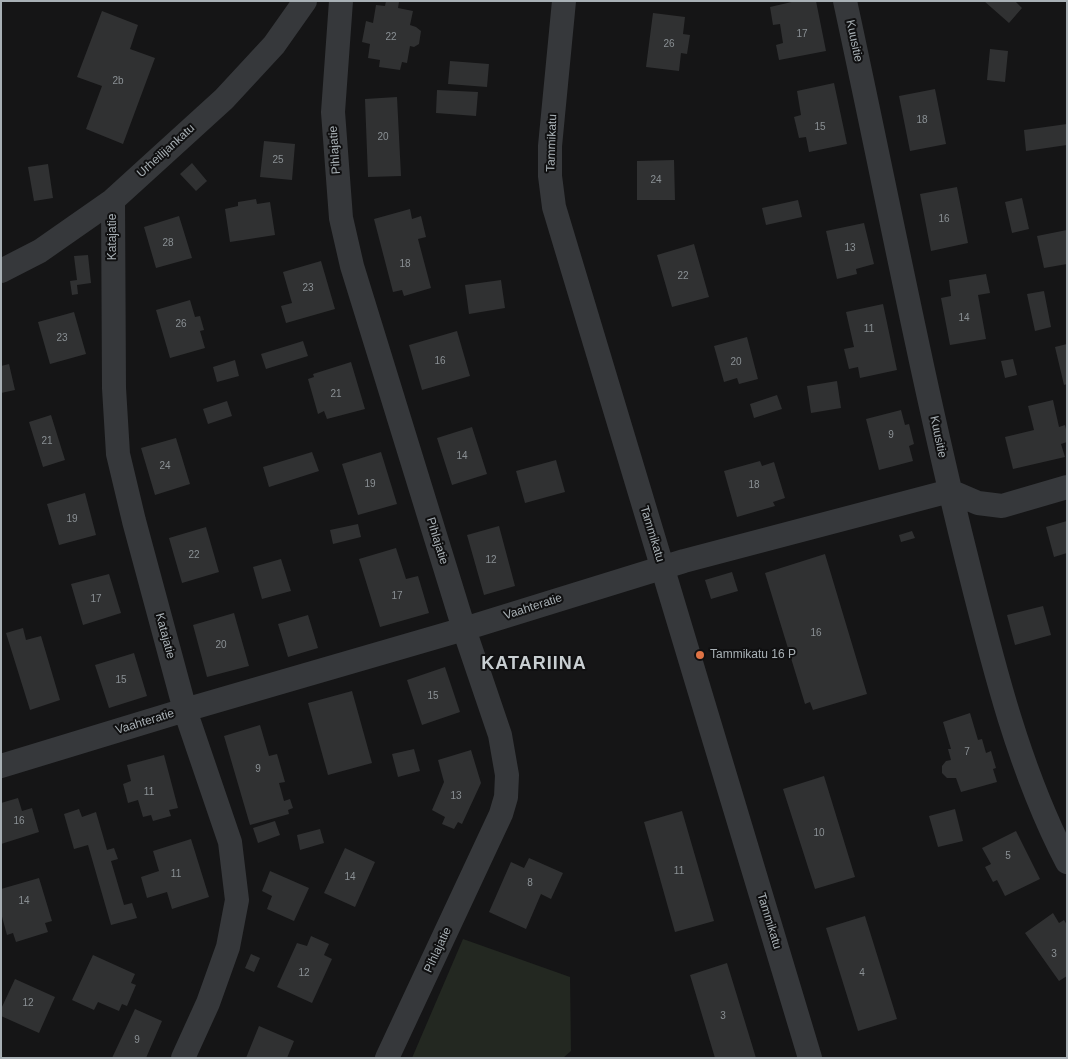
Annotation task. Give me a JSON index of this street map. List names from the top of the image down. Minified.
{"streets":{"street":["Kuusitie","Tammikatu","Pihlajatie","Urheilijankatu","Katajatie","Vaahteratie"]},"crossings":[["Kuusitie","Vaahteratie"],["Tammikatu","Vaahteratie"],["Pihlajatie","Vaahteratie"],["Urheilijankatu","Katajatie"],["Katajatie","Vaahteratie"]],"districts":["KATARIINA"],"places":["Tammikatu 16 P"],"house_numbers":["17","22","26","2b","18","15","20","25","24","16","28","13","18","22","23","14","26","11","23","16","20","21","9","21","14","24","19","18","19","22","12","17","17","16","20","15","15","7","9","11","13","16","10","5","11","11","14","8","14","3","12","4","12","3","9"]}
